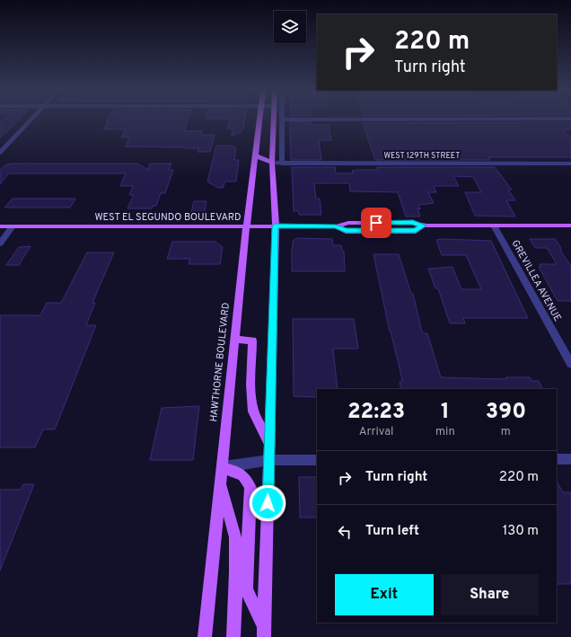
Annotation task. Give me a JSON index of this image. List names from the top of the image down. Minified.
{"streets":{"main road":["WEST EL SEGUNDO BOULEVARD","HAWTHORNE BOULEVARD"],"street":["WEST 129TH STREET","GREVILLEA AVENUE"]},"crossings":[["WEST EL SEGUNDO BOULEVARD","GREVILLEA AVENUE"],["WEST EL SEGUNDO BOULEVARD","HAWTHORNE BOULEVARD"]],"page":{"turn":["220 m","Turn right"],"eta":["22:23","Arrival","1","min","390","m"],"list":[{"name":"Turn right","value":"220 m"},{"name":"Turn left","value":"130 m"}],"buttons":["Exit","Share"]}}
